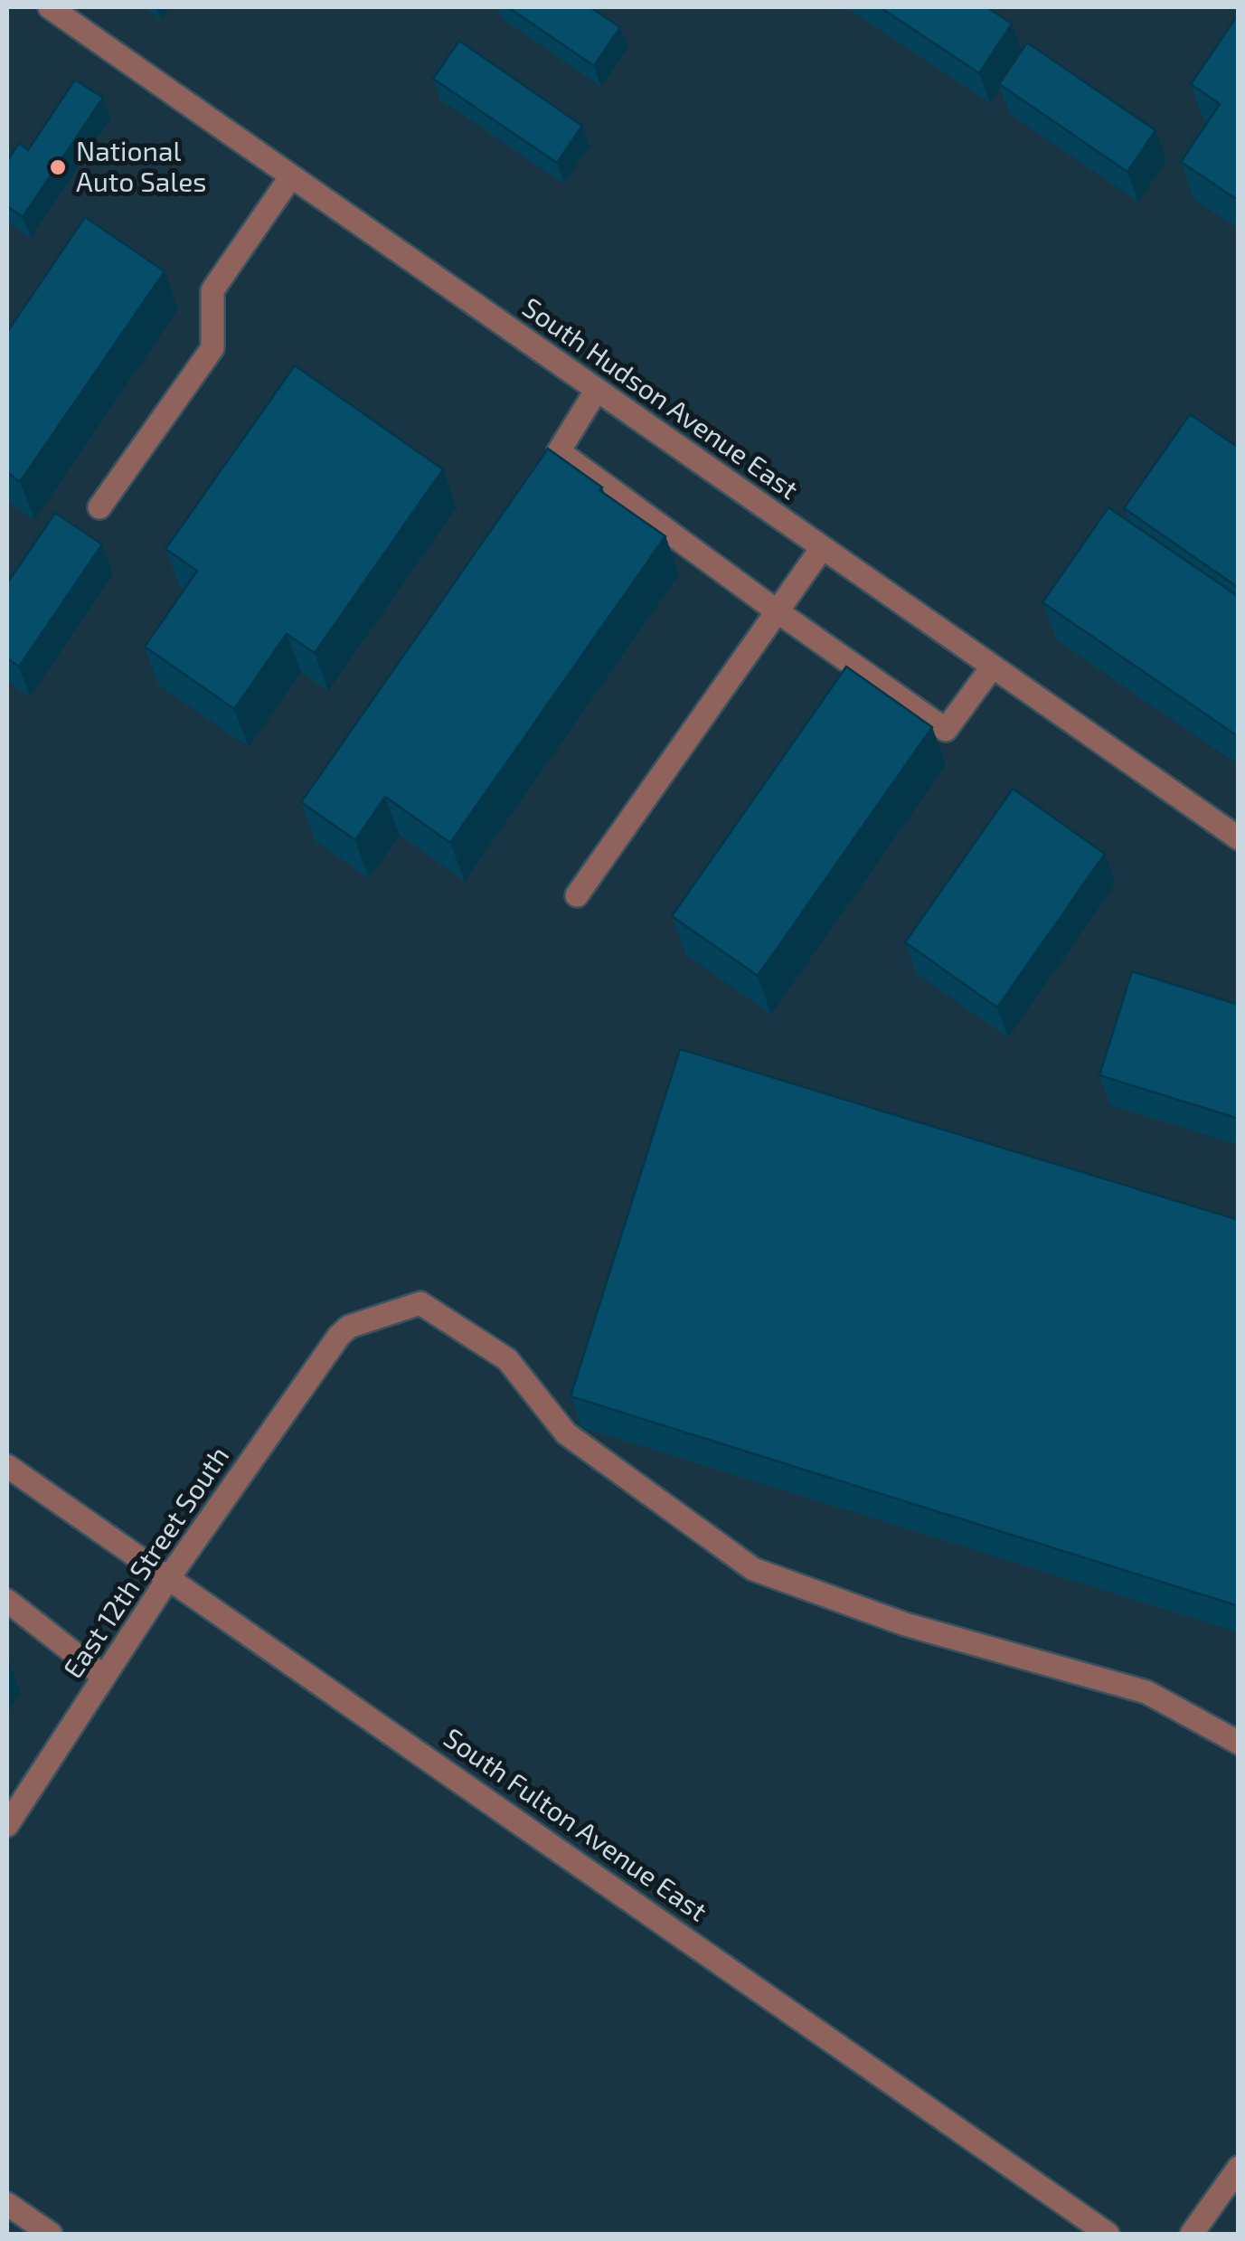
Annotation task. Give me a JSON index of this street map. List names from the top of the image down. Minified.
{"streets":{"street":["South Hudson Avenue East","East 12th Street South","South Fulton Avenue East"]},"crossings":[["East 12th Street South","South Fulton Avenue East"]],"places":["National Auto Sales"]}
